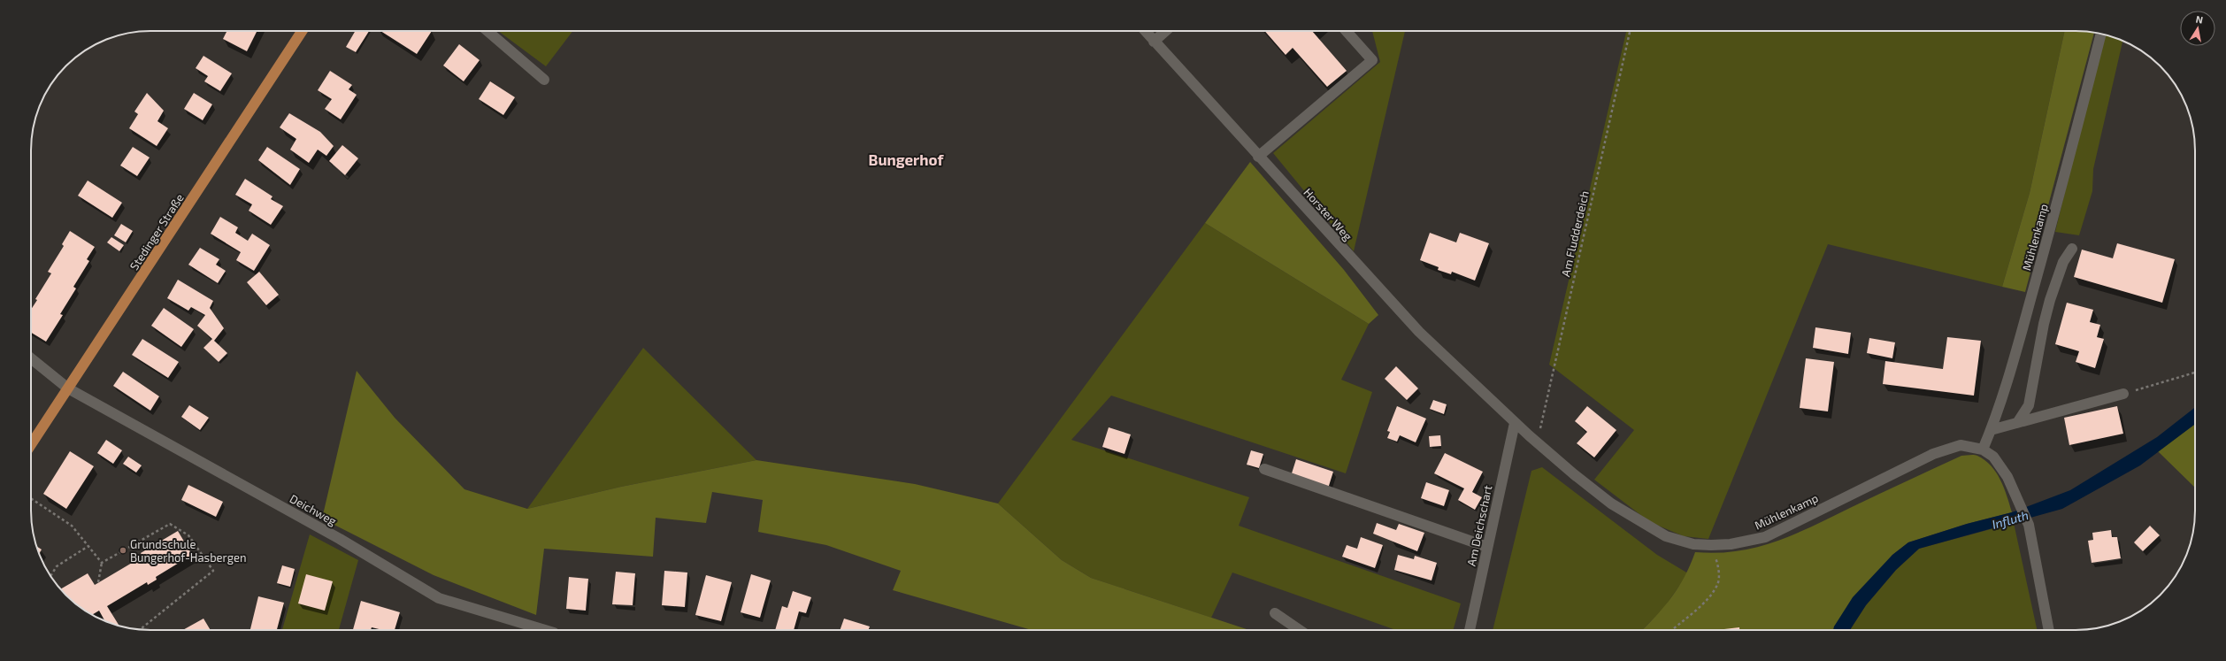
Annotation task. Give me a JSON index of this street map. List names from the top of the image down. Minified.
{"streets":{"main road":["Stedinger Straße"],"street":["Horster Weg","Mühlenkamp","Deichweg","Am Deichschart"],"path":["Am Fludderdeich"]},"crossings":[["Horster Weg","Mühlenkamp"],["Stedinger Straße","Deichweg"],["Am Fludderdeich","Mühlenkamp"],["Mühlenkamp","Am Deichschart"]],"districts":["Bungerhof"],"water":["Influth"],"places":["Grundschule Bungerhof-Hasbergen"],"north":"top"}
